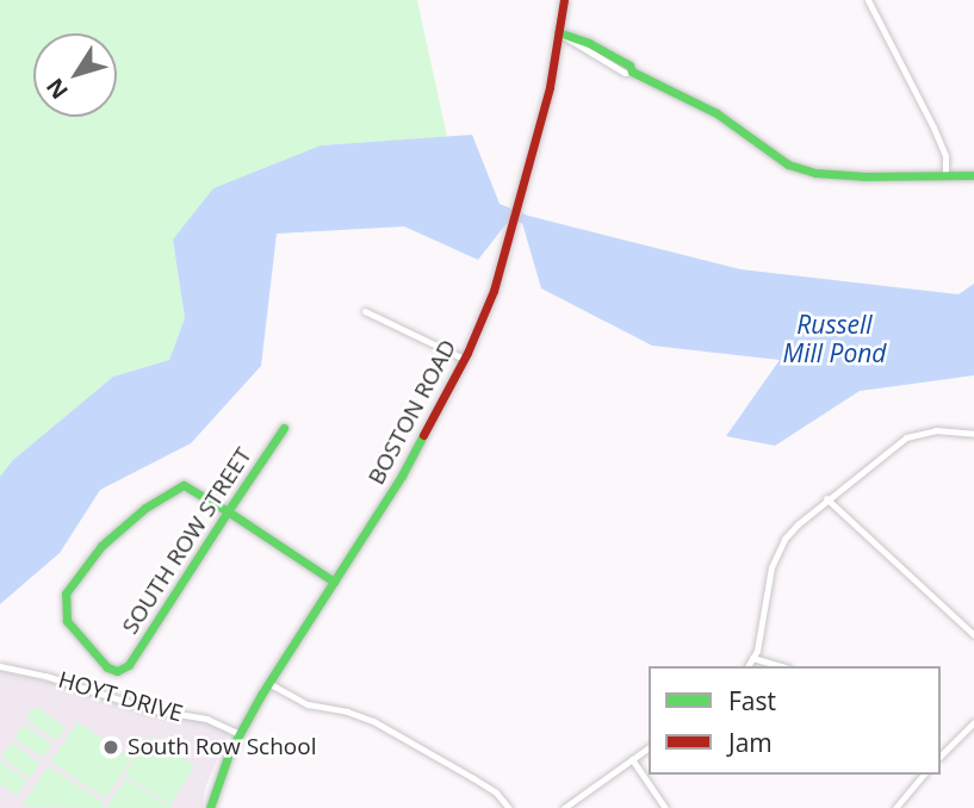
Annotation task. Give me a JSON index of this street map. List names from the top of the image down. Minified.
{"streets":{"street":["BOSTON ROAD","SOUTH ROW STREET","HOYT DRIVE"]},"crossings":[["BOSTON ROAD","HOYT DRIVE"]],"water":["Russell Mill Pond"],"places":["South Row School"],"legend":["Fast","Jam"],"north":"bottom left"}
